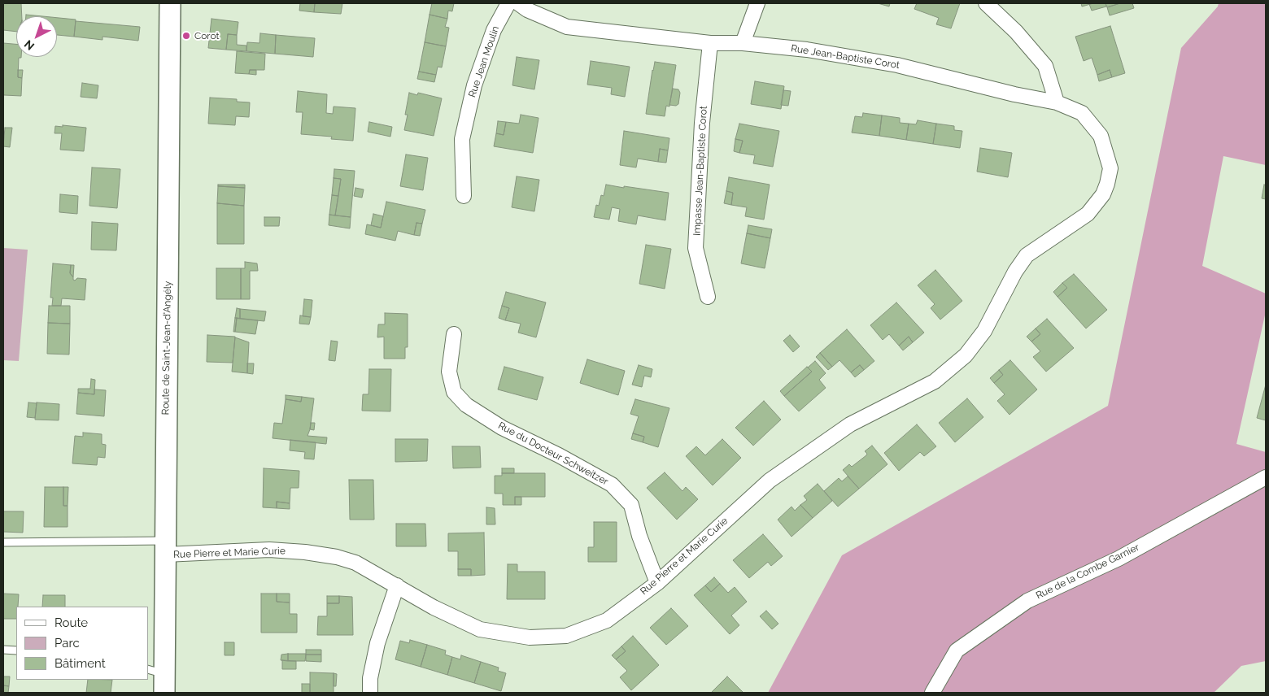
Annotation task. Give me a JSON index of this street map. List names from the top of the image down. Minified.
{"streets":{"main road":["Route de Saint-Jean-d'Angély"],"street":["Rue Jean-Baptiste Corot","Rue Jean Moulin","Impasse Jean-Baptiste Corot","Rue du Docteur Schweitzer","Rue Pierre et Marie Curie","Rue de la Combe Garnier"]},"crossings":[["Rue Jean-Baptiste Corot","Impasse Jean-Baptiste Corot"],["Rue Jean-Baptiste Corot","Rue Pierre et Marie Curie"],["Route de Saint-Jean-d'Angély","Rue Pierre et Marie Curie"],["Rue du Docteur Schweitzer","Rue Pierre et Marie Curie"]],"places":["Corot"],"legend":["Route","Parc","Bâtiment"],"north":"bottom left"}
